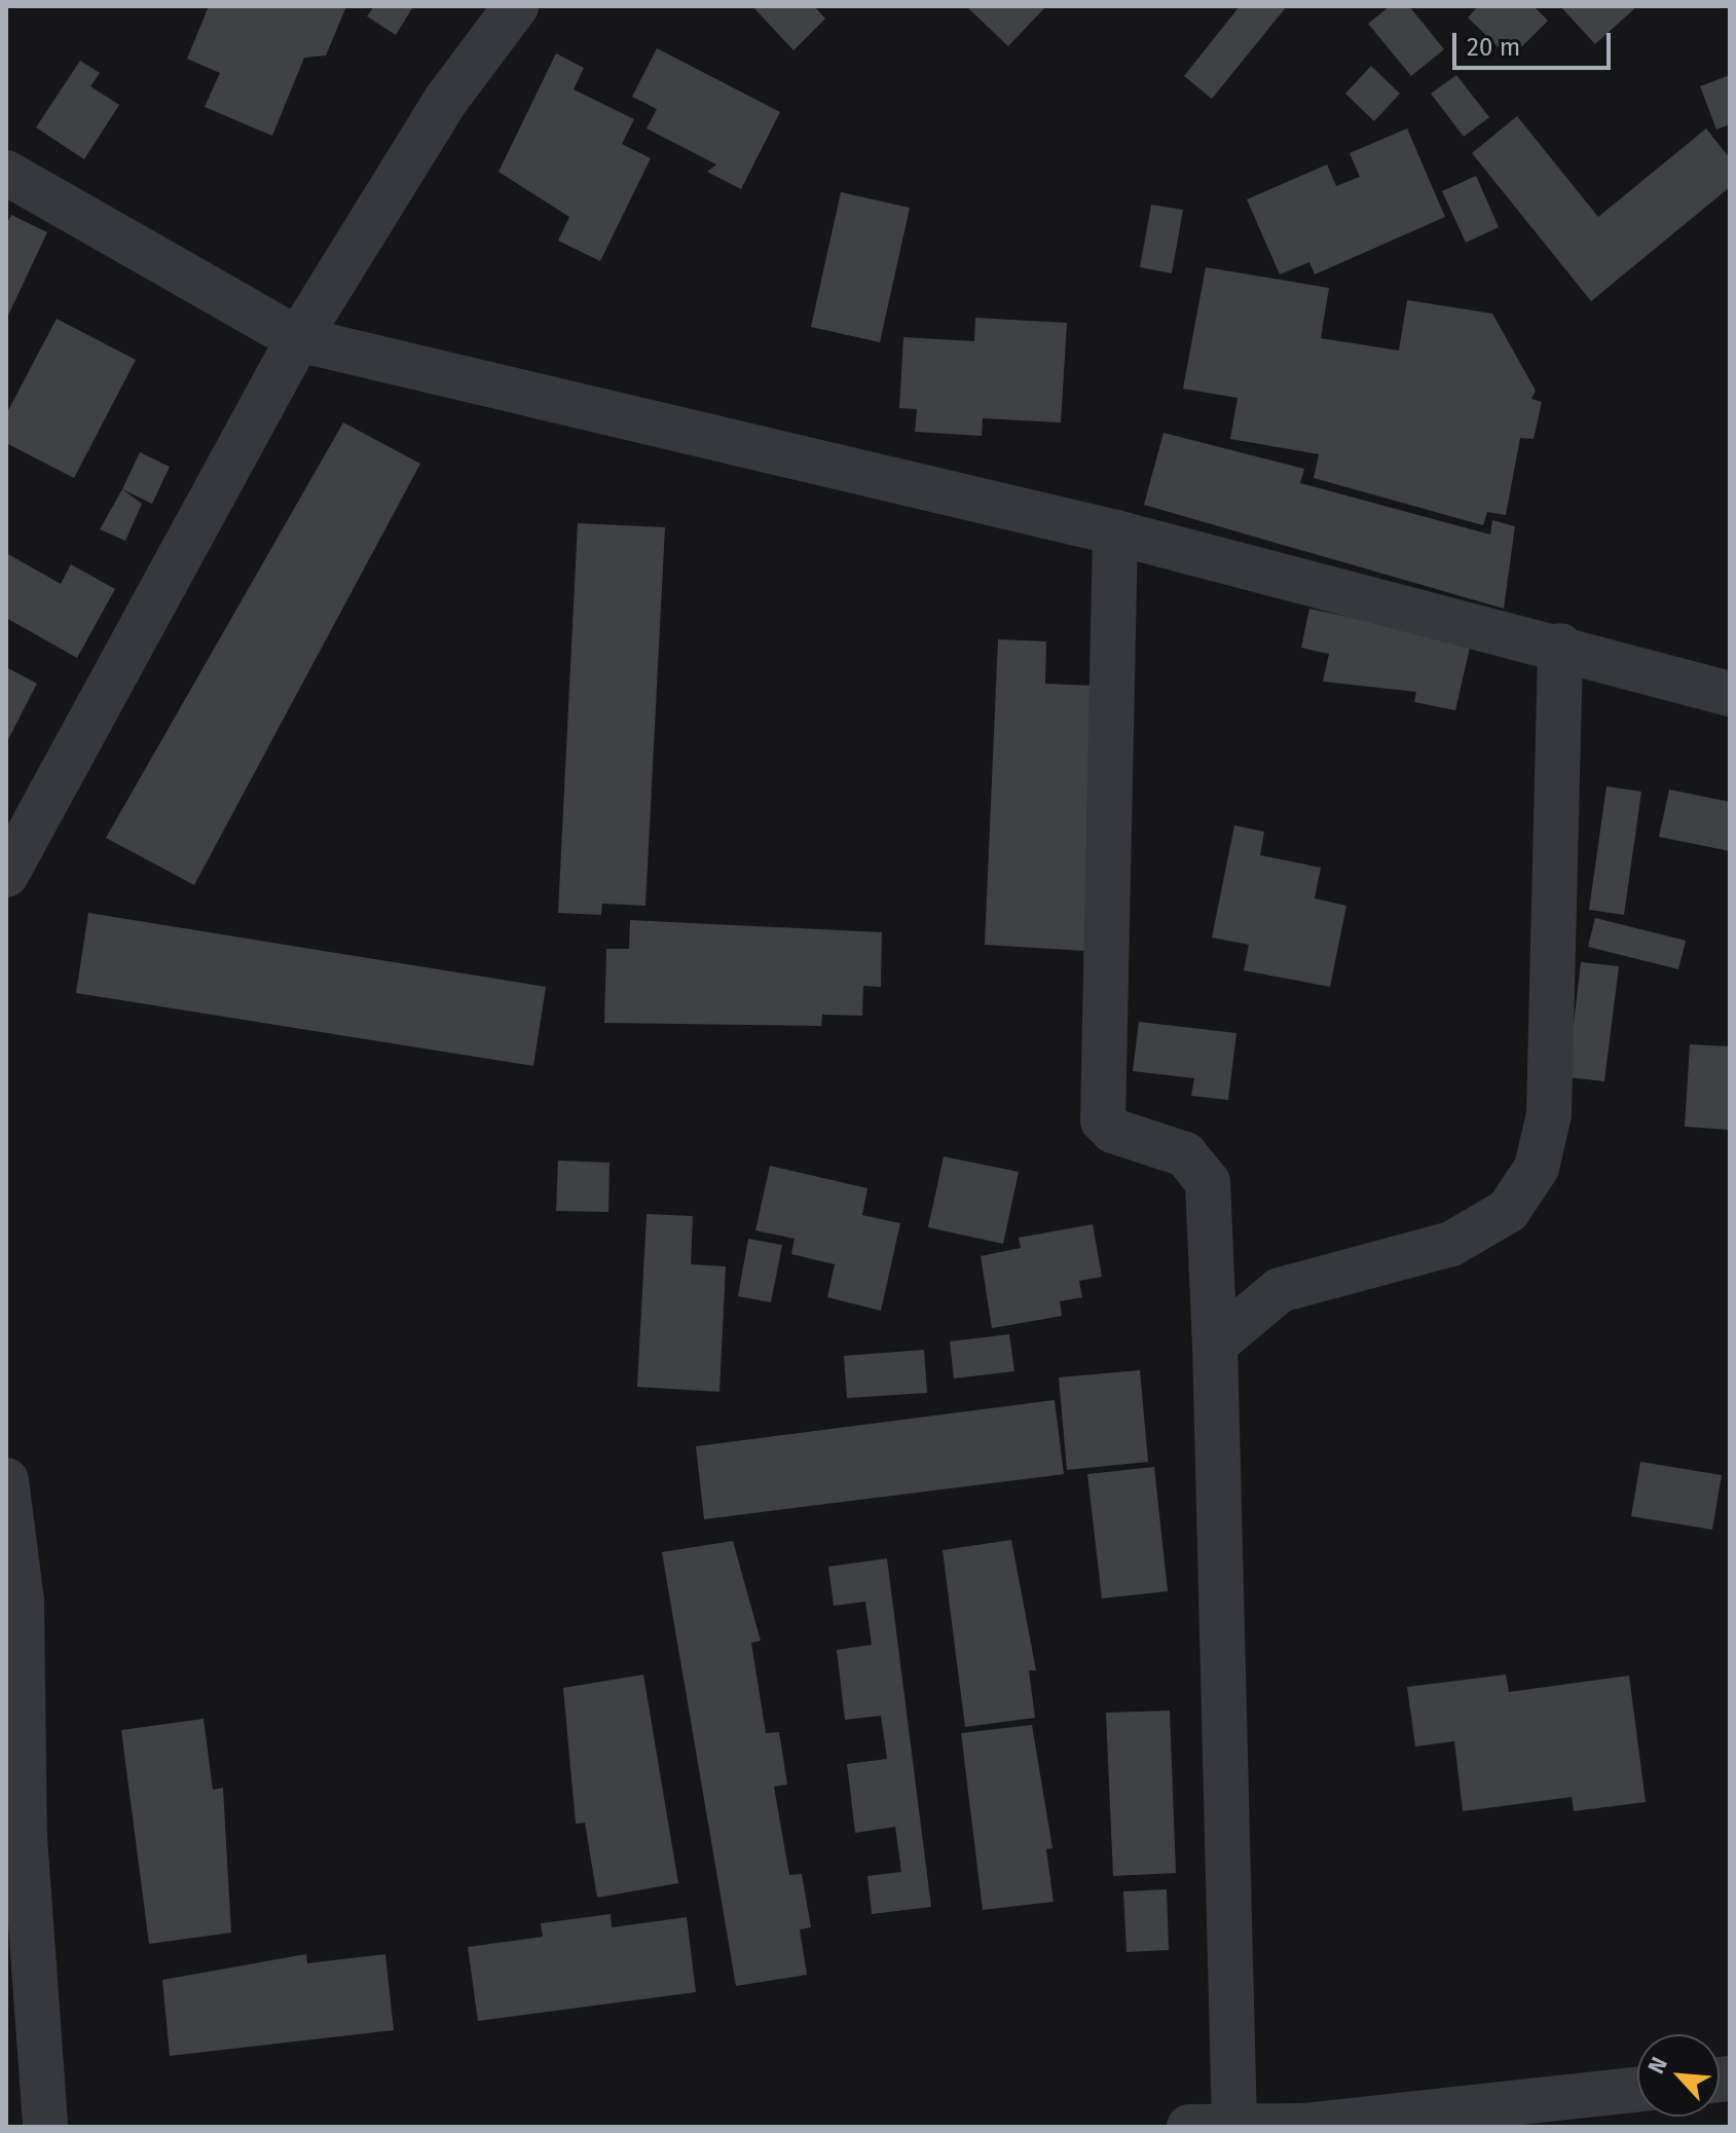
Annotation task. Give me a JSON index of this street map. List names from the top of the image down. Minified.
{"scale_bar":"20 m","north":"top left"}
